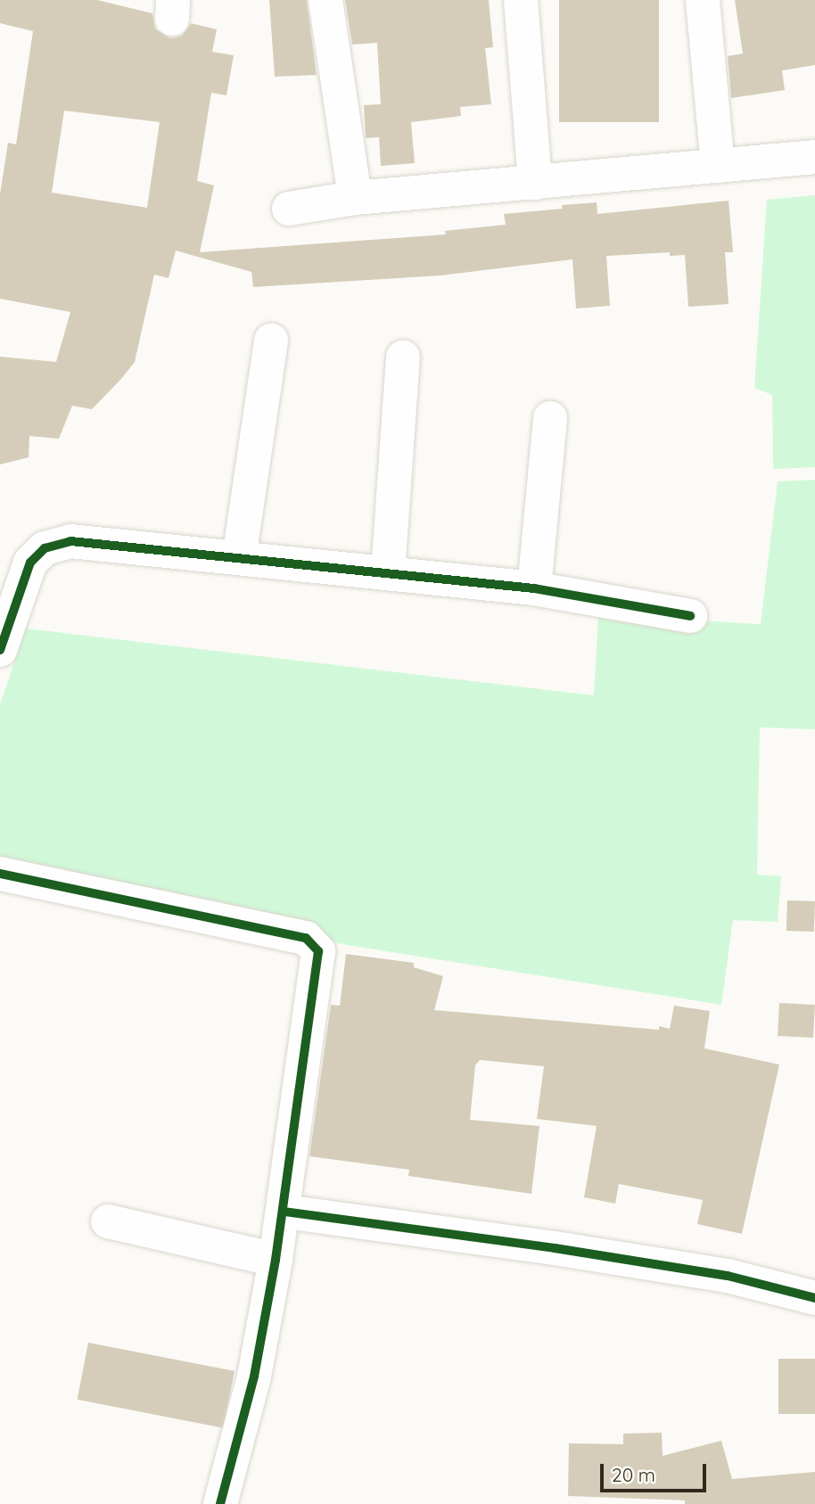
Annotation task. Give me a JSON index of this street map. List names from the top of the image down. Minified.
{"scale_bar":"20 m"}
